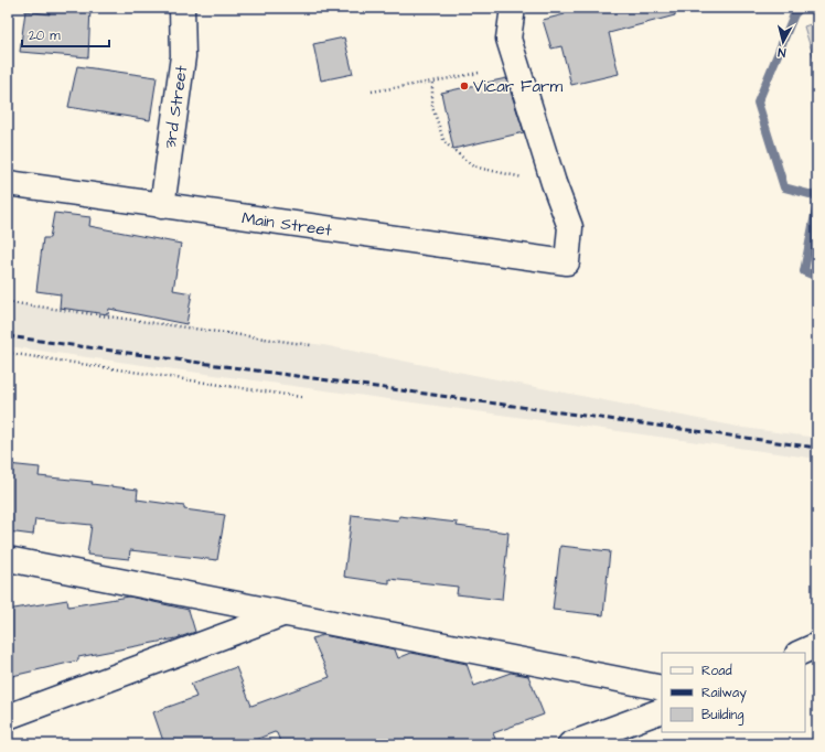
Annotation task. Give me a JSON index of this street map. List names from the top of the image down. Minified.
{"streets":{"street":["3rd Street","Main Street"]},"crossings":[["3rd Street","Main Street"]],"places":["Vicar Farm"],"legend":["Road","Railway","Building"],"scale_bar":"20 m","north":"bottom"}
